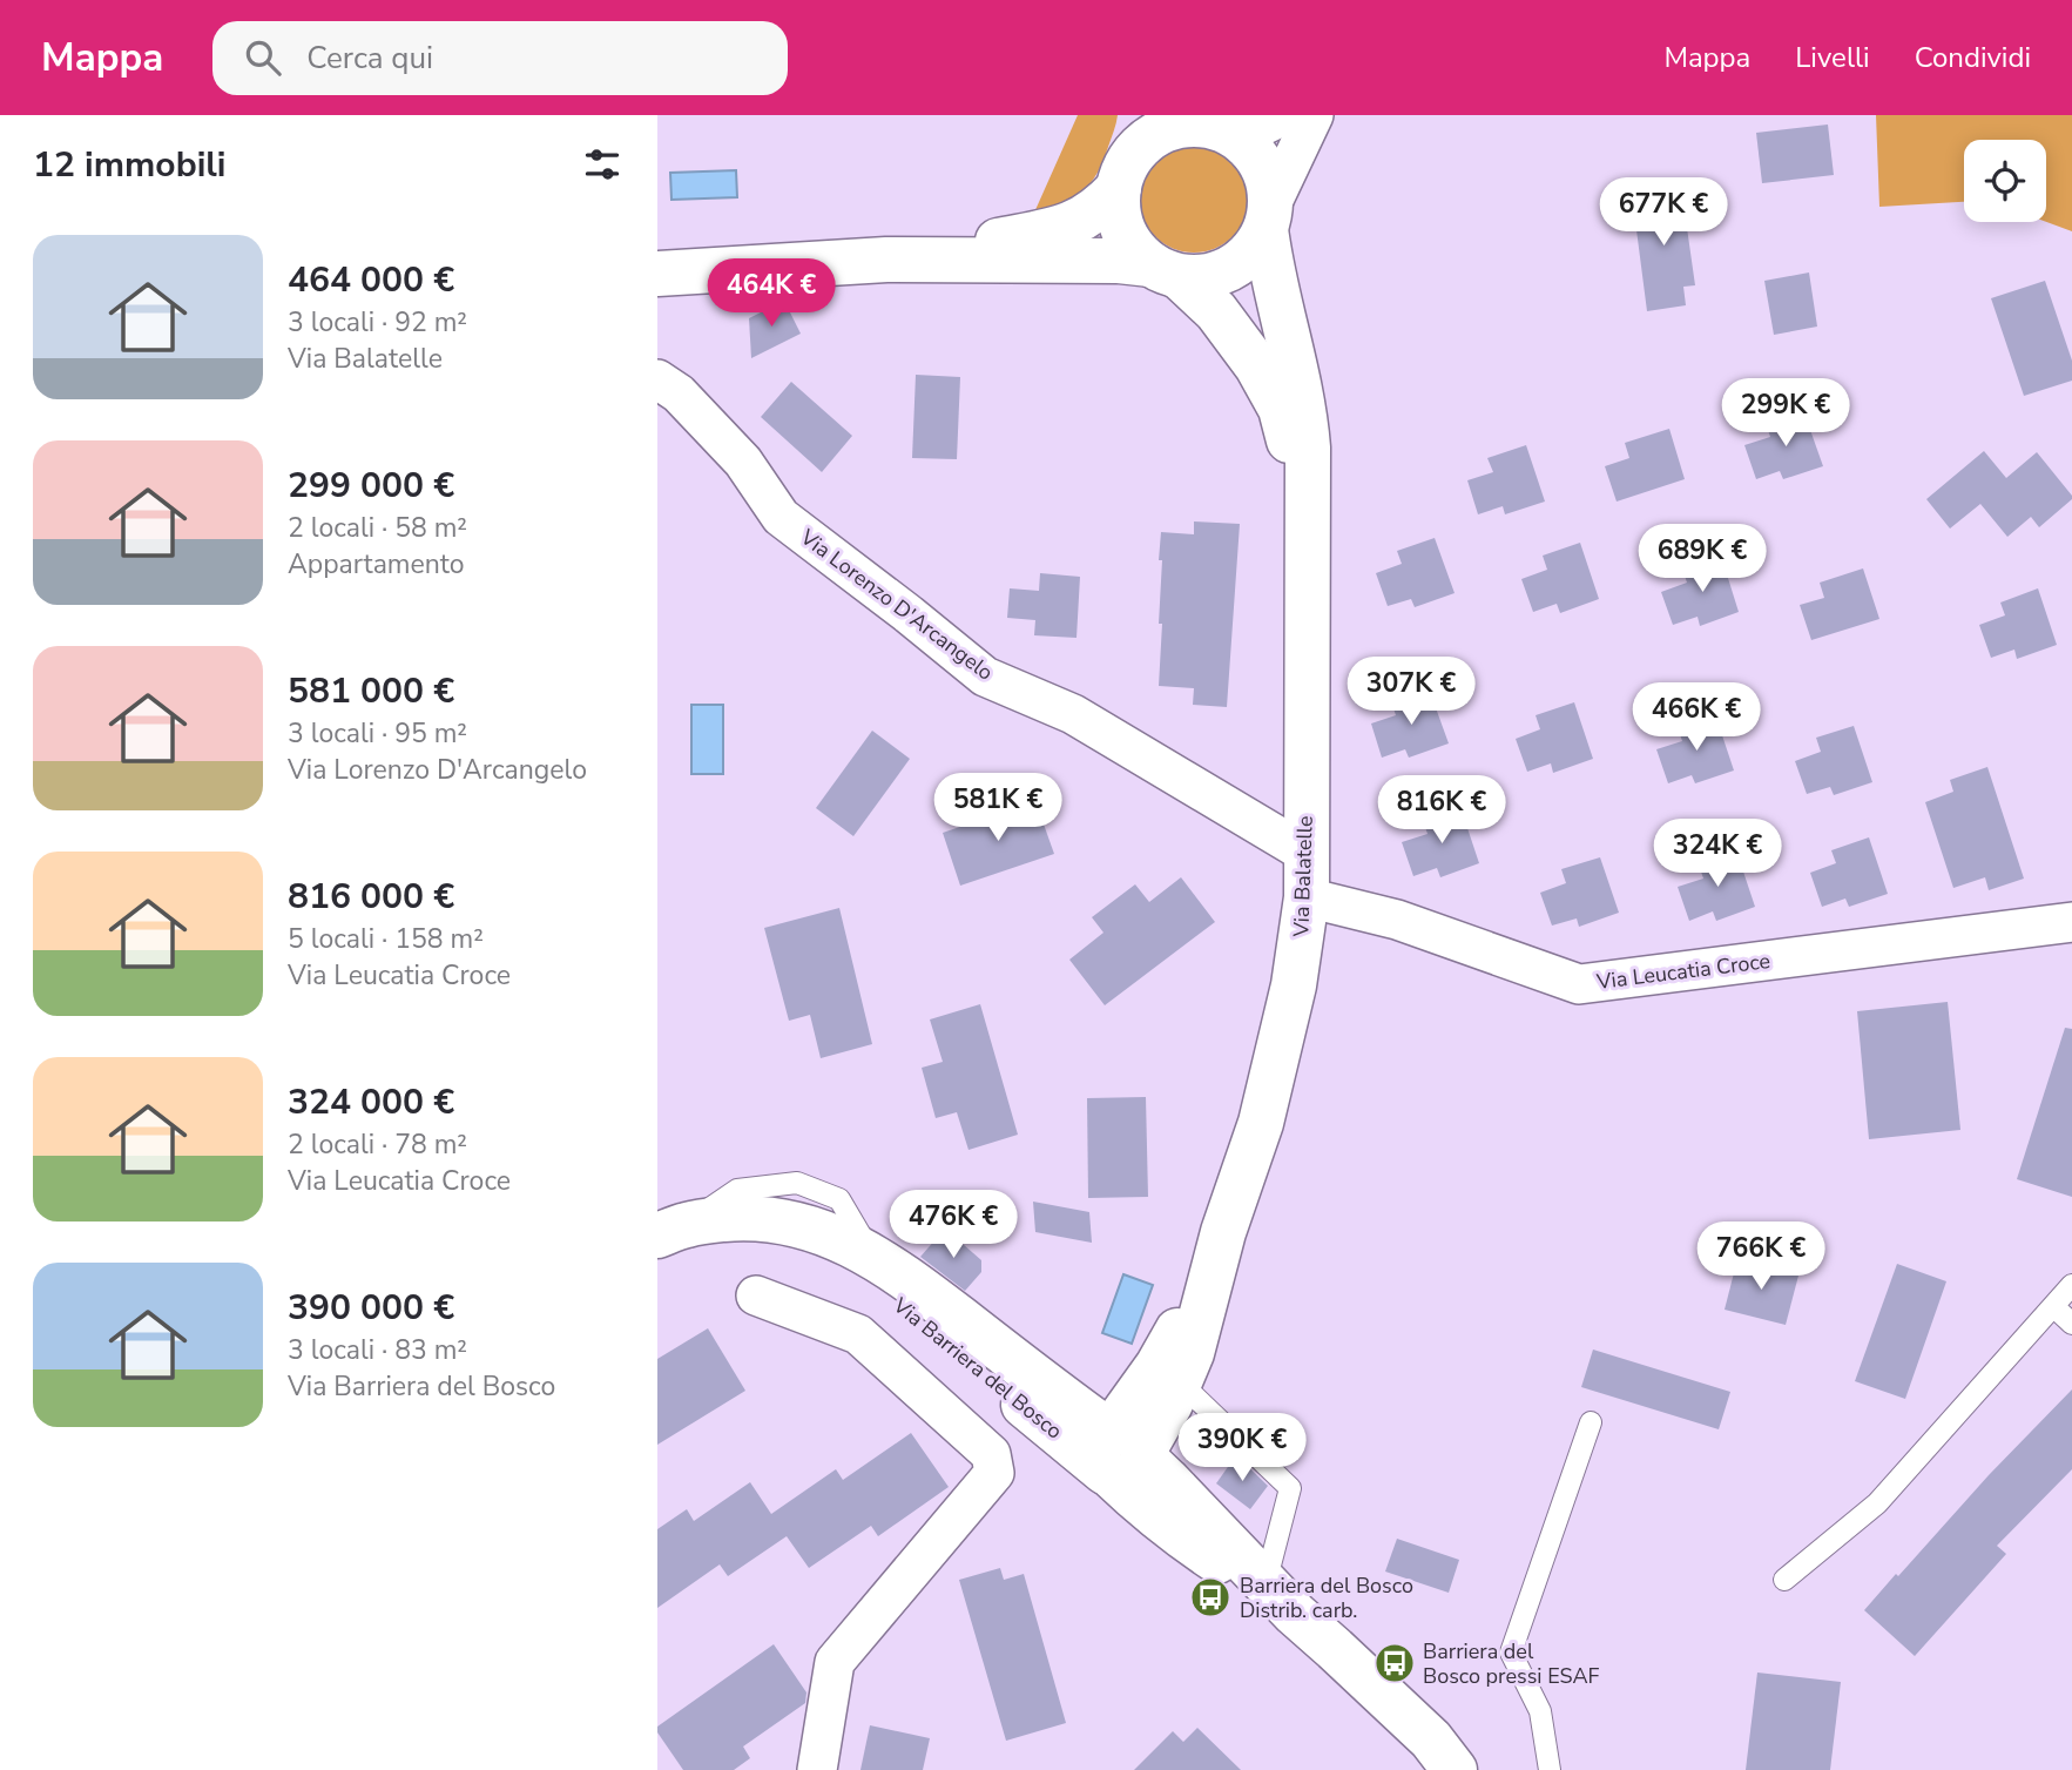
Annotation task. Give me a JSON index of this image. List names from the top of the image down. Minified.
{"streets":{"main road":["Via Balatelle","Via Barriera del Bosco"],"street":["Via Lorenzo D'Arcangelo","Via Leucatia Croce"]},"crossings":[["Via Lorenzo D'Arcangelo","Via Balatelle"],["Via Balatelle","Via Leucatia Croce"],["Via Balatelle","Via Barriera del Bosco"]],"places":{"bus stop":["Barriera del Bosco Distrib. carb.","Barriera del Bosco pressi ESAF"]},"page":{"header":"Mappa","search":"Cerca qui","nav":["Mappa","Livelli","Condividi"],"heading":"12 immobili","price":["677K €","464K €","299K €","689K €","307K €","466K €","581K €","816K €","324K €","476K €","766K €","390K €"],"list":[{"name":"464 000 €","note":"3 locali · 92 m² · Via Balatelle"},{"name":"299 000 €","note":"2 locali · 58 m² · Appartamento"},{"name":"581 000 €","note":"3 locali · 95 m² · Via Lorenzo D'Arcangelo"},{"name":"816 000 €","note":"5 locali · 158 m² · Via Leucatia Croce"},{"name":"324 000 €","note":"2 locali · 78 m² · Via Leucatia Croce"},{"name":"390 000 €","note":"3 locali · 83 m² · Via Barriera del Bosco"}]}}
